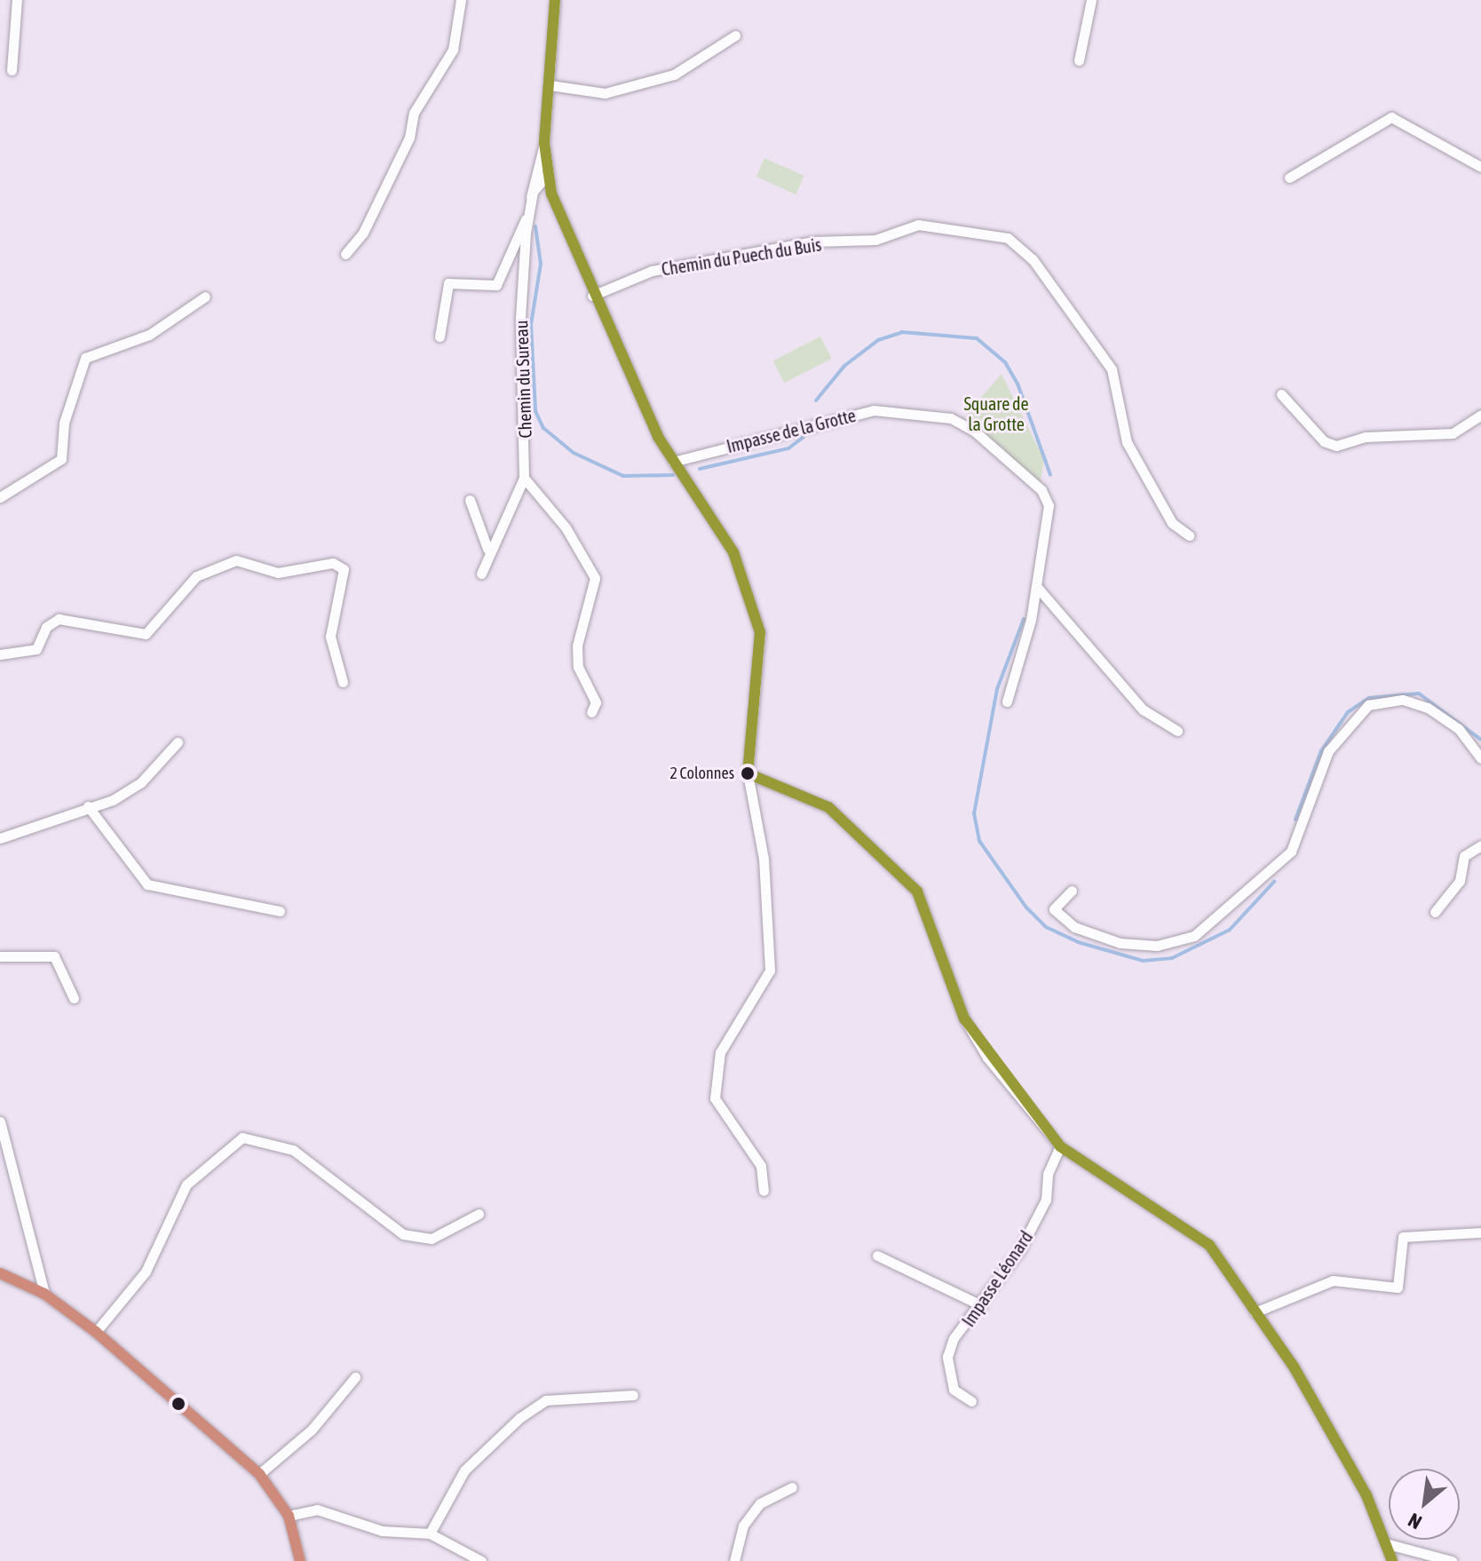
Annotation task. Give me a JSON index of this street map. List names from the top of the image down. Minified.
{"streets":{"street":["Chemin du Puech du Buis","Chemin du Sureau","Impasse de la Grotte","Impasse Léonard"]},"parks":["Square de la Grotte"],"places":["2 Colonnes"],"north":"bottom left"}
